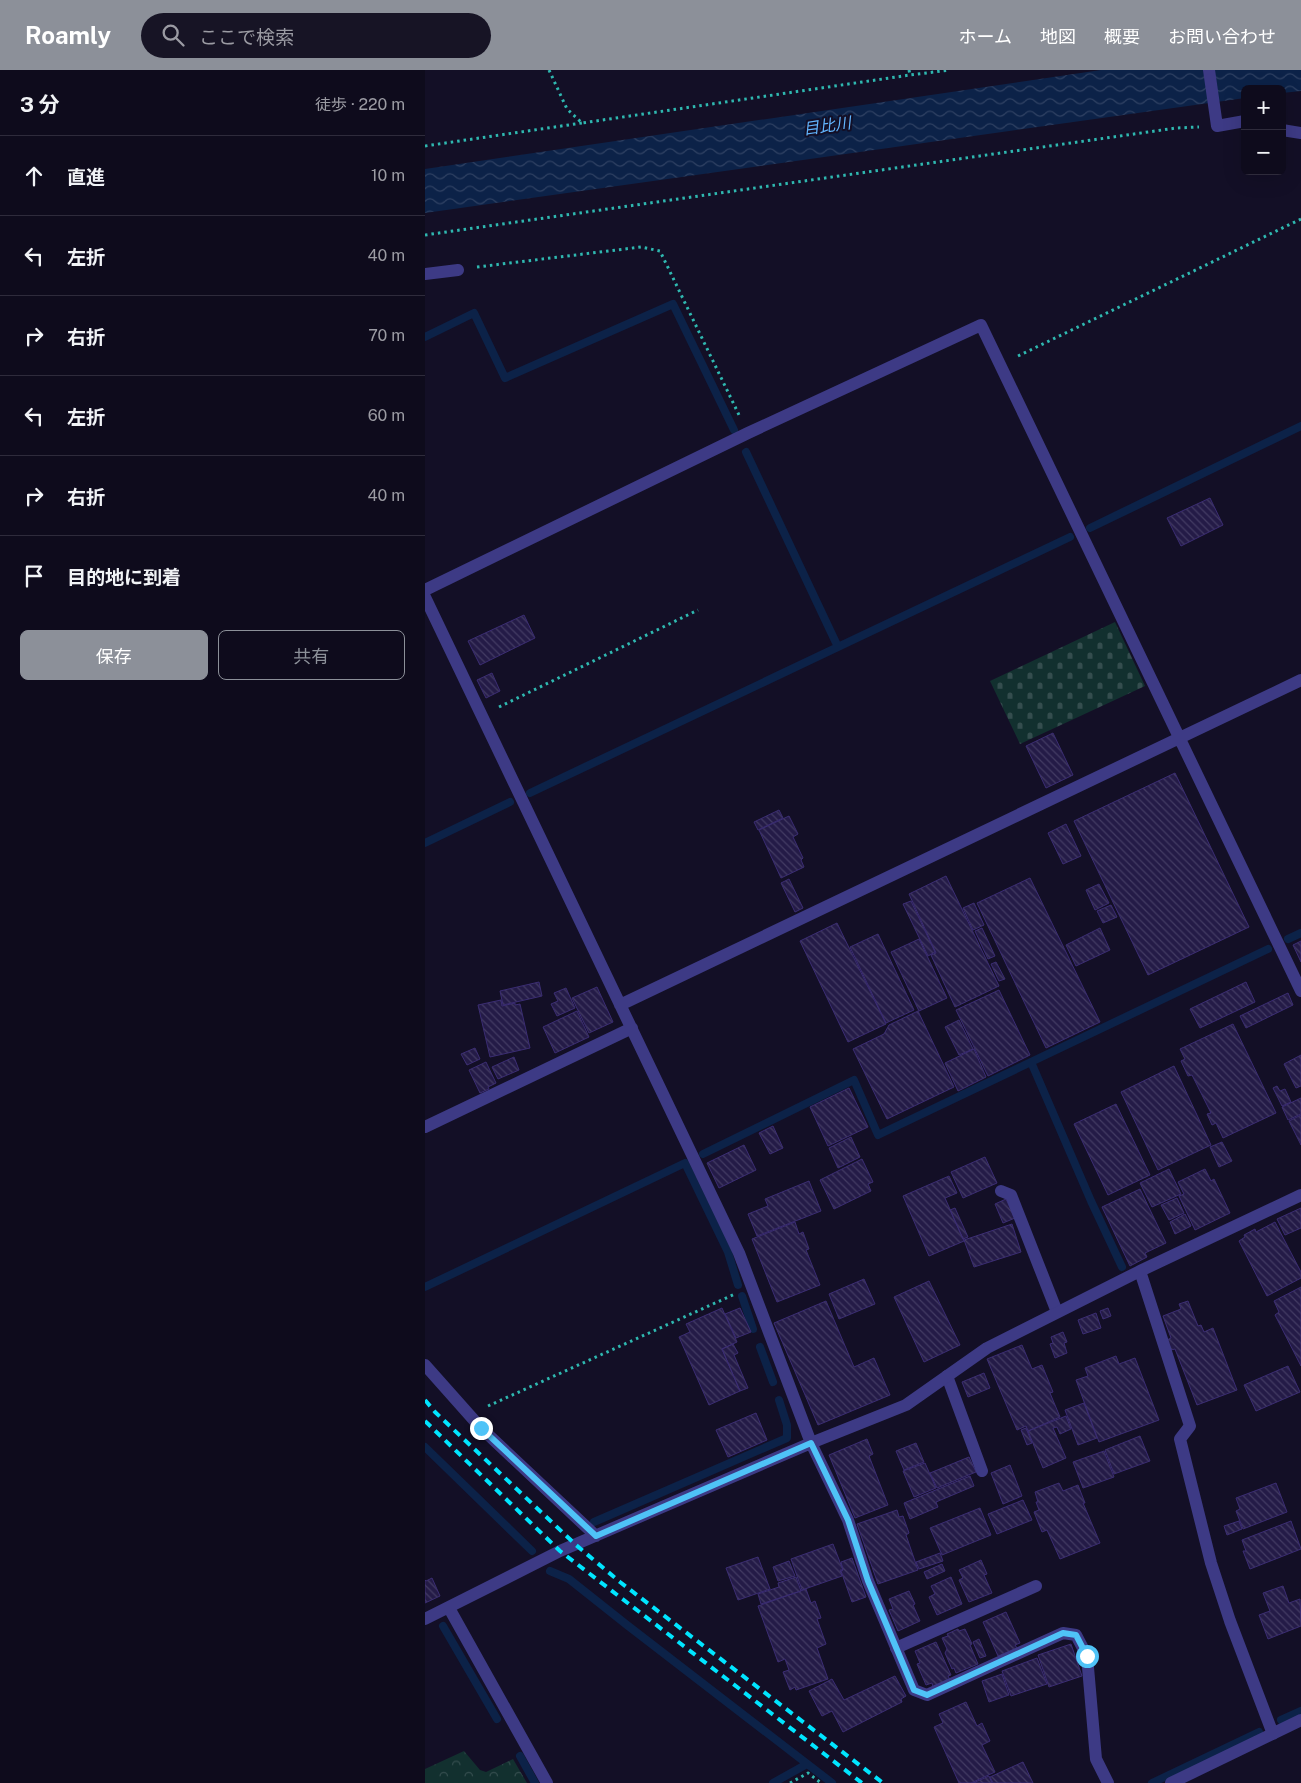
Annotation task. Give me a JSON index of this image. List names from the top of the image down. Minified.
{"water":["目比川"],"page":{"header":"Roamly","search":"ここで検索","nav":["ホーム","地図","概要","お問い合わせ"],"heading":["3 分","徒歩 · 220 m"],"map_buttons":["+","−"],"list":[["直進","10 m"],["左折","40 m"],["右折","70 m"],["左折","60 m"],["右折","40 m"],"目的地に到着"],"buttons":["保存","共有"]}}
